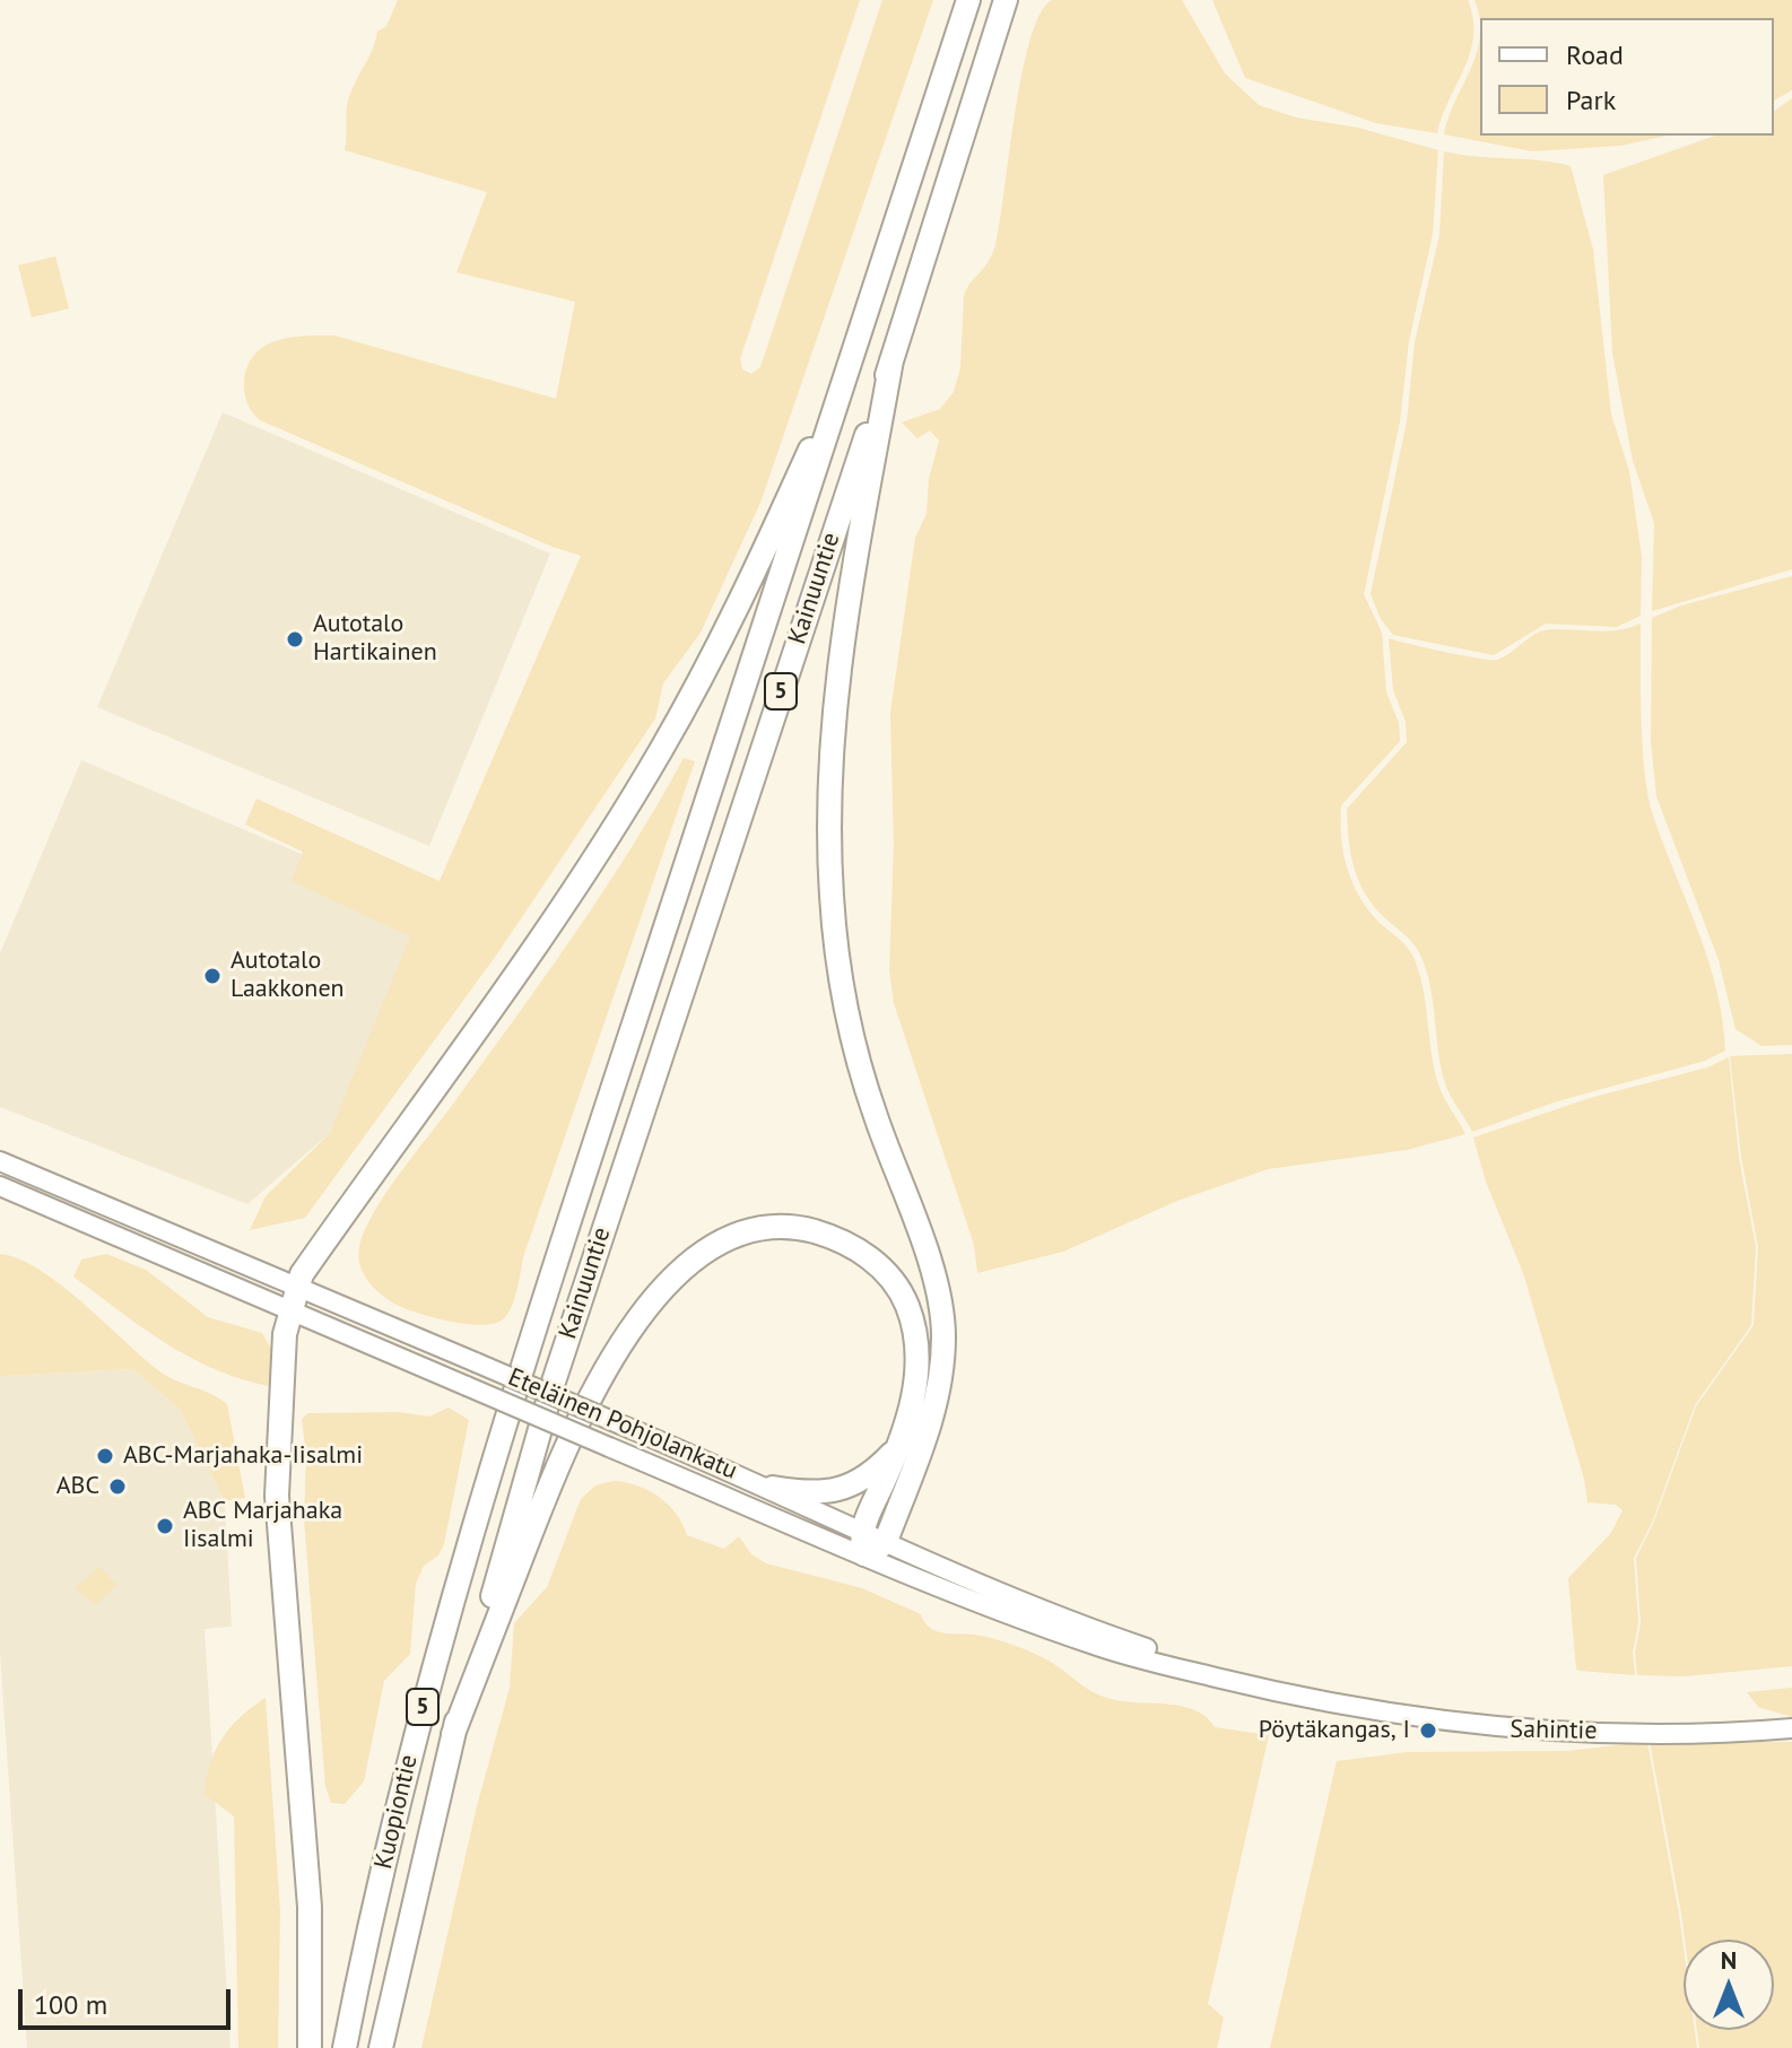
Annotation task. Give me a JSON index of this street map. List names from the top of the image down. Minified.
{"streets":{"highway":["Kainuuntie","5","Kuopiontie"],"main road":["Eteläinen Pohjolankatu","Sahintie"]},"crossings":[["Kainuuntie","Kuopiontie"],["Eteläinen Pohjolankatu","Sahintie"]],"places":["Autotalo Hartikainen","Autotalo Laakkonen","ABC-Marjahaka-Iisalmi","ABC","ABC Marjahaka Iisalmi","Pöytäkangas, I"],"legend":["Road","Park"],"scale_bar":"100 m","north":"top"}
